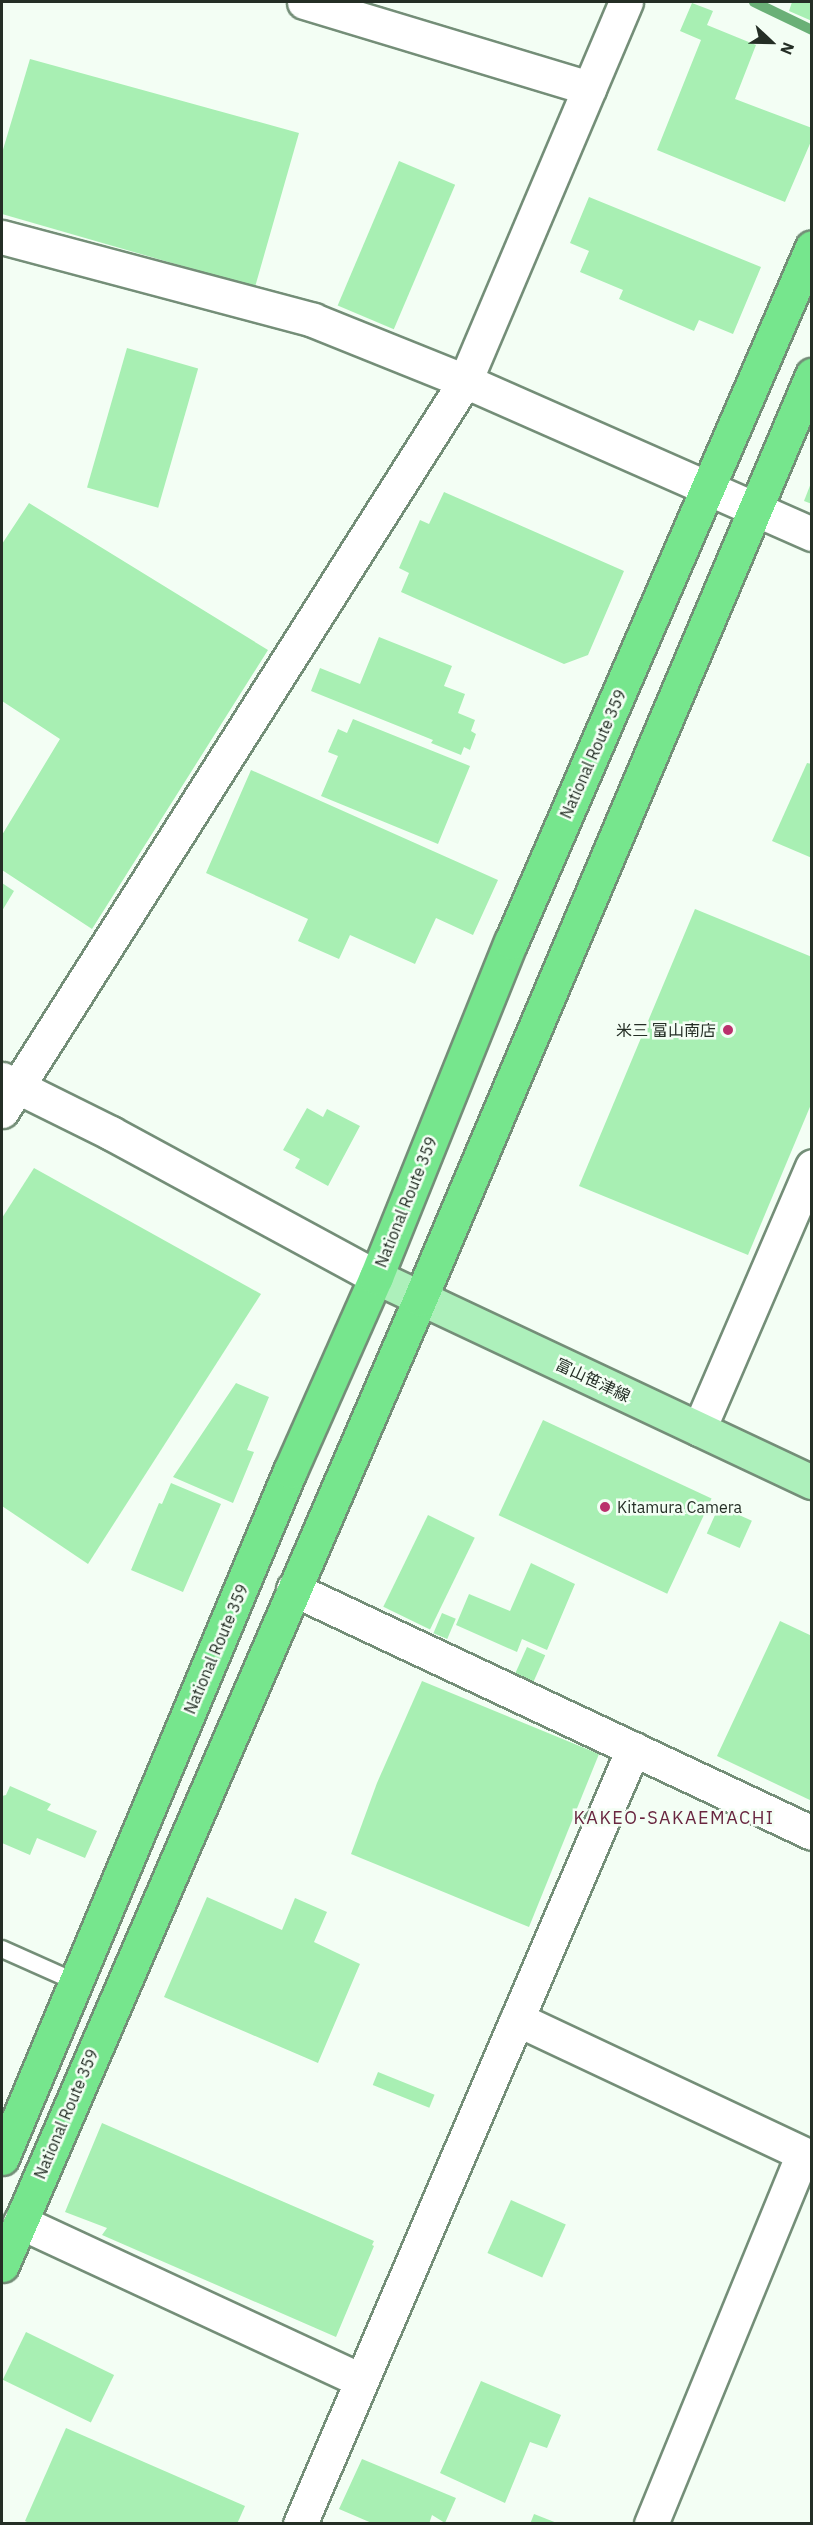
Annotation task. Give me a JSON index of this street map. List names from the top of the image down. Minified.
{"streets":{"highway":["National Route 359"],"main road":["富山笹津線"]},"crossings":[["National Route 359","富山笹津線"]],"districts":["KAKEO-SAKAEMACHI"],"places":["米三 富山南店","Kitamura Camera"],"north":"right"}
